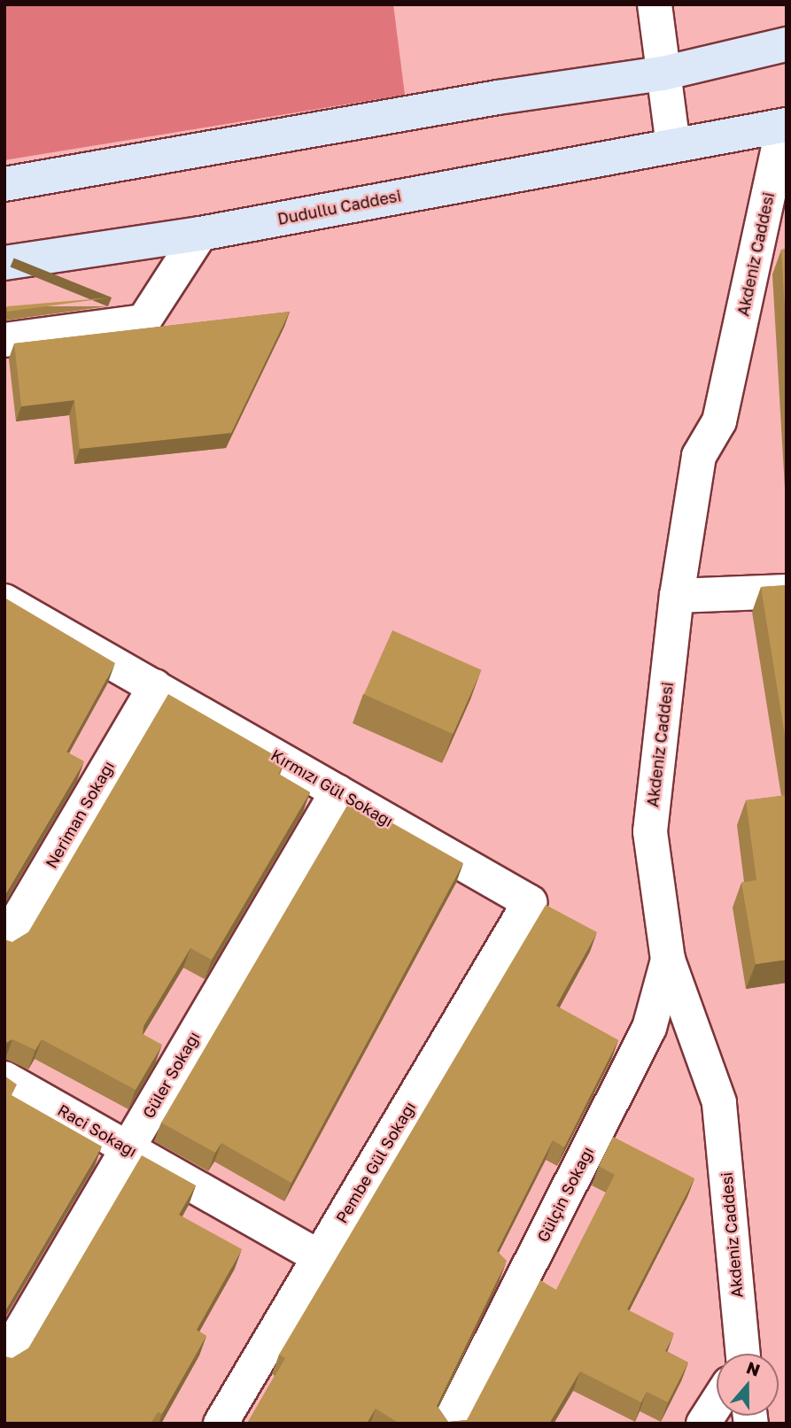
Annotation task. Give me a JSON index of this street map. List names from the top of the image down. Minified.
{"streets":{"main road":["Dudullu Caddesi"],"street":["Akdeniz Caddesi","Kırmızı Gül Sokağı","Neriman Sokağı","Güler Sokağı","Raci Sokağı","Pembe Gül Sokağı","Gülçin Sokağı"]},"crossings":[["Dudullu Caddesi","Akdeniz Caddesi"],["Akdeniz Caddesi","Gülçin Sokağı"],["Kırmızı Gül Sokağı","Neriman Sokağı"],["Kırmızı Gül Sokağı","Güler Sokağı"],["Kırmızı Gül Sokağı","Pembe Gül Sokağı"],["Güler Sokağı","Raci Sokağı"],["Raci Sokağı","Pembe Gül Sokağı"]],"north":"top"}
